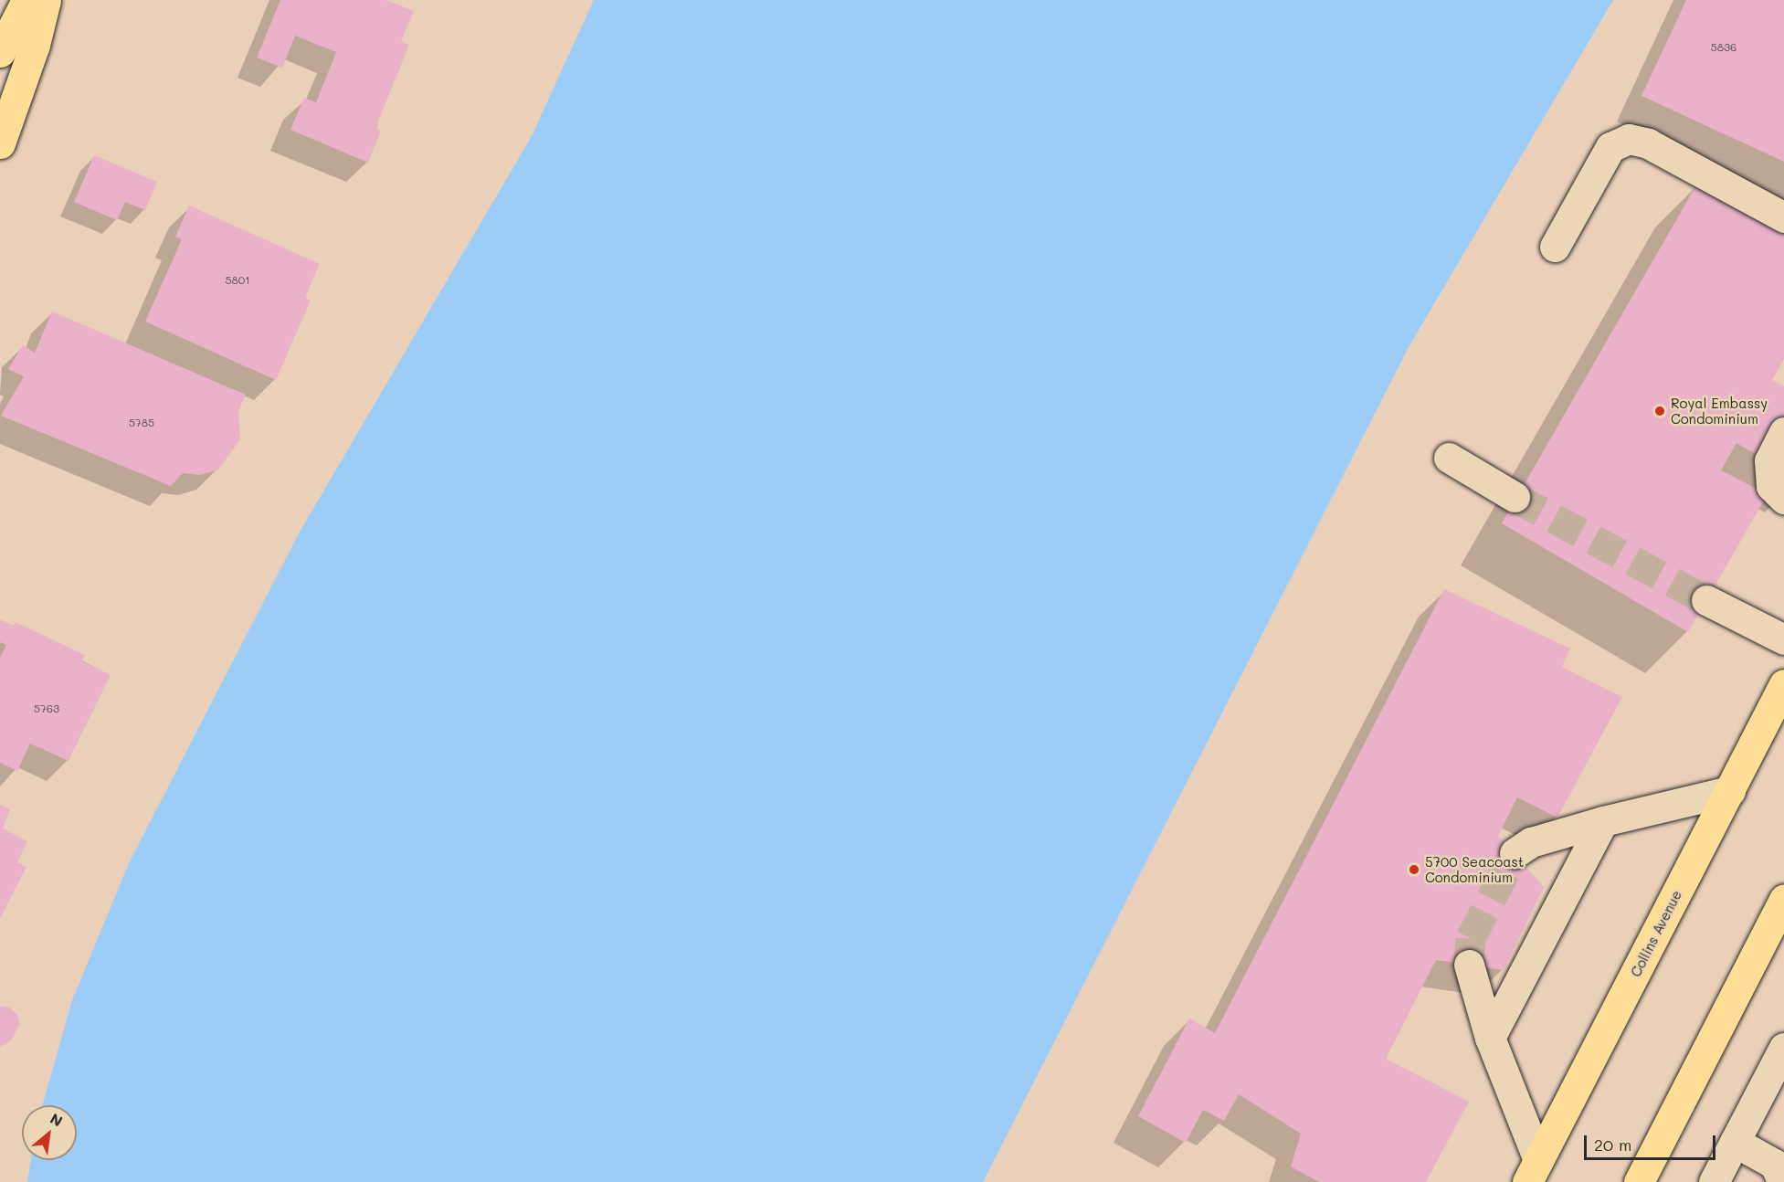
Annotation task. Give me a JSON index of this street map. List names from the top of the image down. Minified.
{"streets":{"main road":["Collins Avenue"]},"places":["Royal Embassy Condominium","5700 Seacoast Condominium"],"house_numbers":["5836","5801","5785","5763"],"scale_bar":"20 m","north":"top right"}
